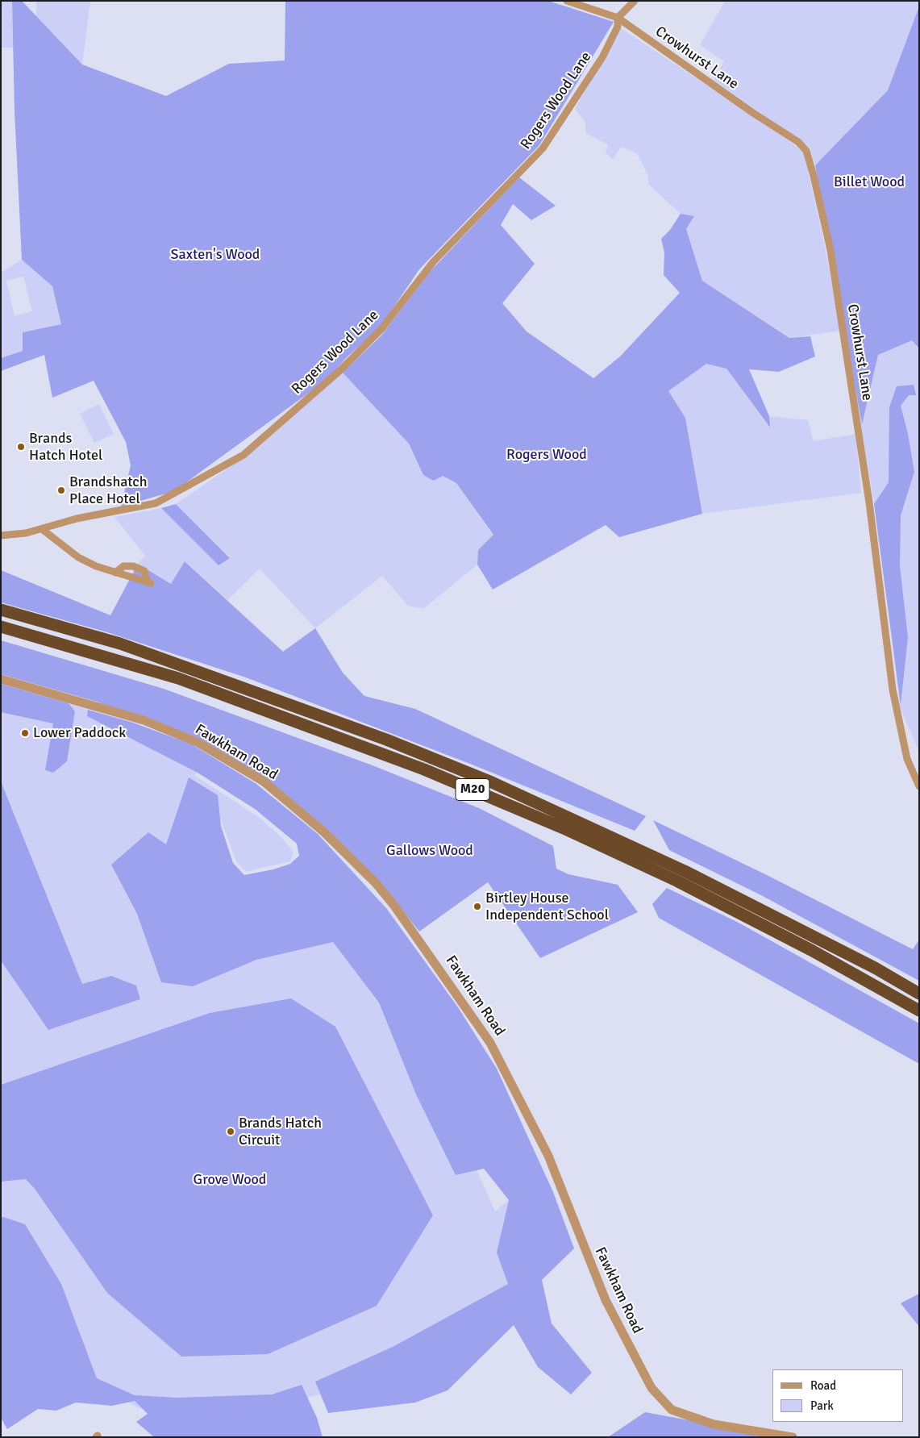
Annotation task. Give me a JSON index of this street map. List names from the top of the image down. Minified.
{"streets":{"highway":["M20"],"street":["Crowhurst Lane","Rogers Wood Lane","Fawkham Road"]},"crossings":[["Crowhurst Lane","Rogers Wood Lane"]],"parks":["Billet Wood","Saxten's Wood","Rogers Wood","Gallows Wood","Grove Wood"],"places":["Brands Hatch Hotel","Brandshatch Place Hotel","Lower Paddock","Birtley House Independent School","Brands Hatch Circuit"],"legend":["Road","Park"]}
